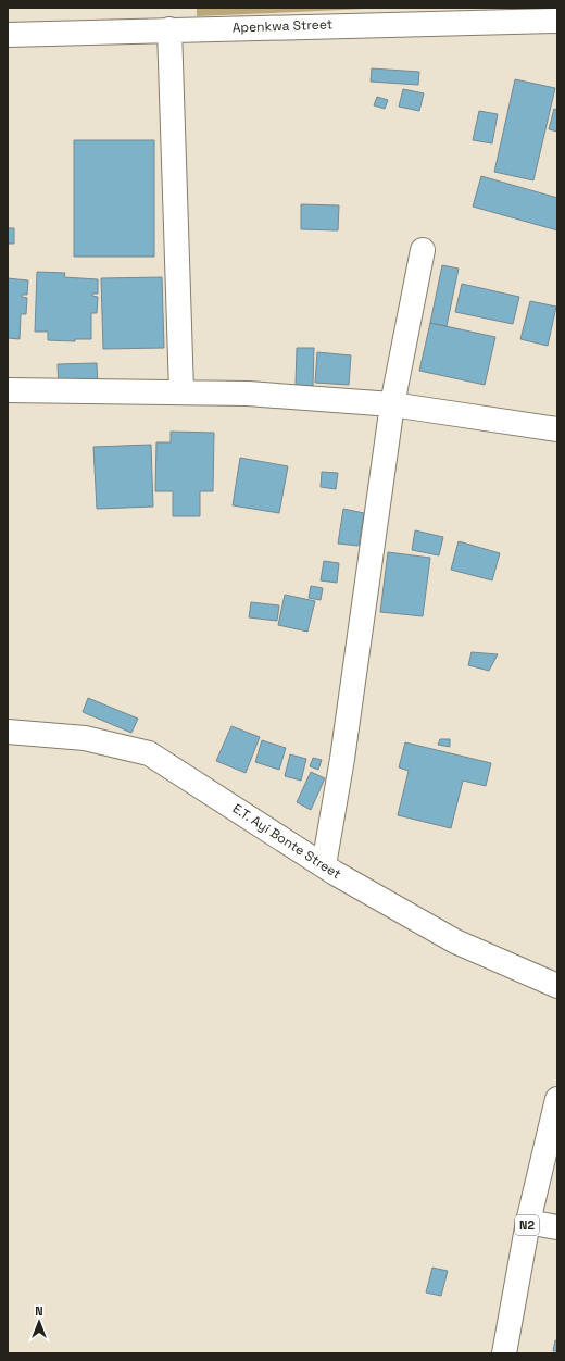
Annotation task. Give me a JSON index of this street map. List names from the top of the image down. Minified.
{"streets":{"main road":["Apenkwa Street","E.T. Ayi Bonte Street","N2"]},"north":"top"}
